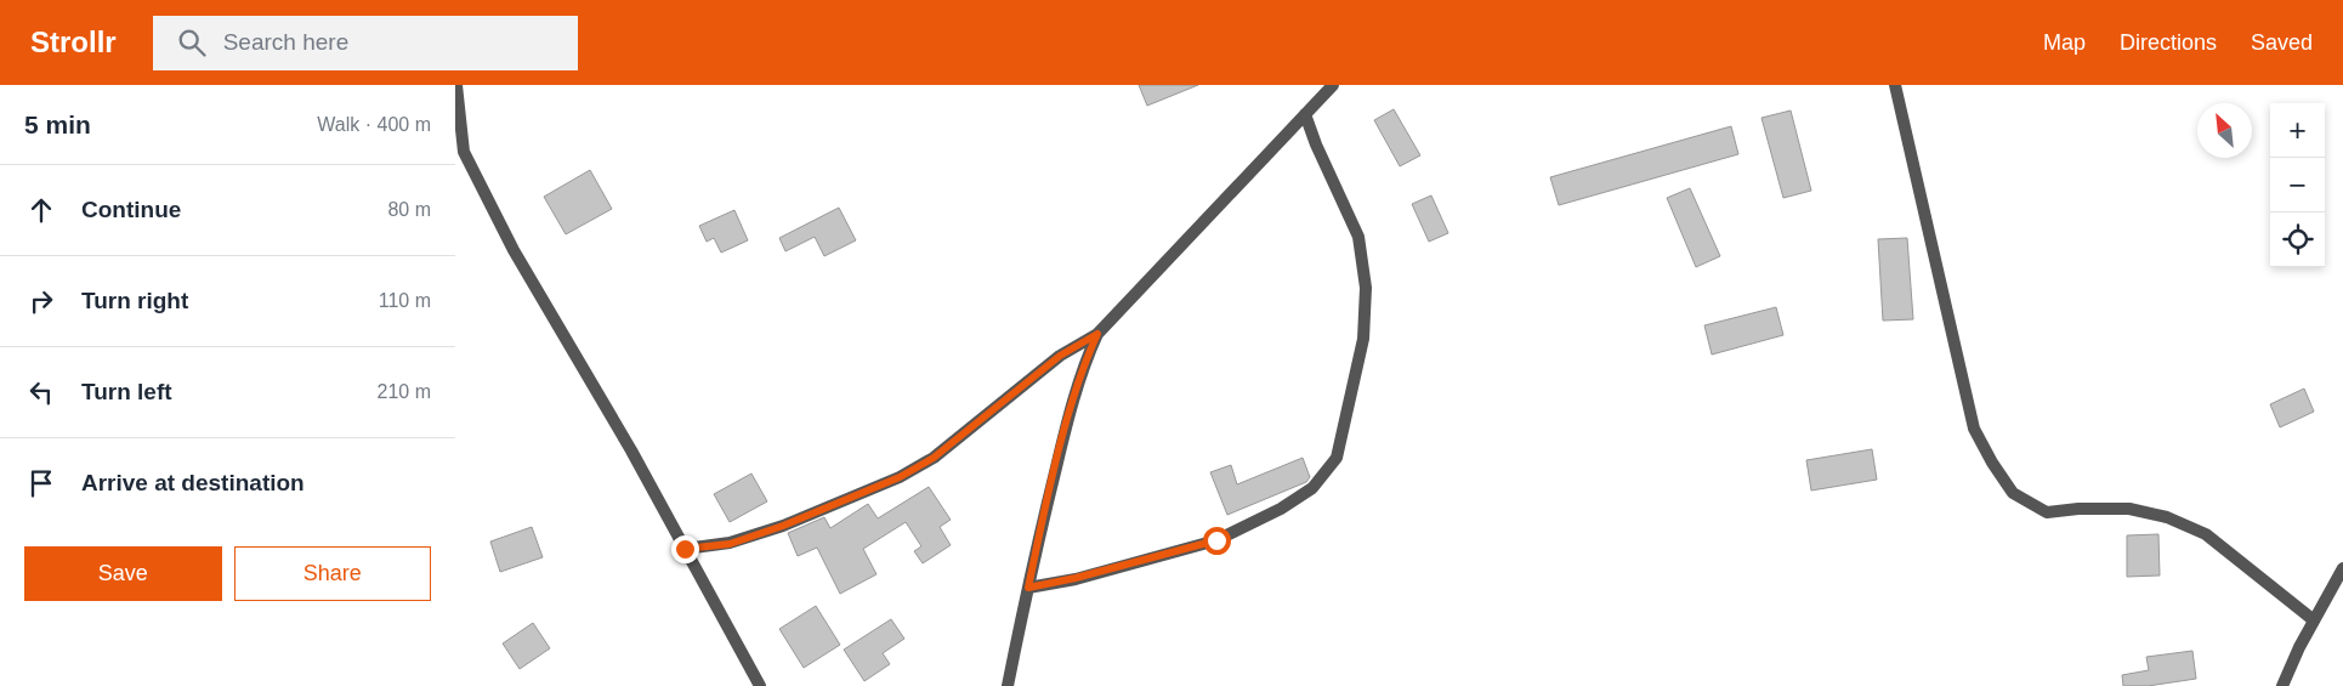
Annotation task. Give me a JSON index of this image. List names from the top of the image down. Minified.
{"north":"top left","page":{"header":"Strollr","search":"Search here","nav":["Map","Directions","Saved"],"heading":["5 min","Walk · 400 m"],"map_buttons":["+","−"],"list":[["Continue","80 m"],["Turn right","110 m"],["Turn left","210 m"],"Arrive at destination"],"buttons":["Save","Share"]}}
